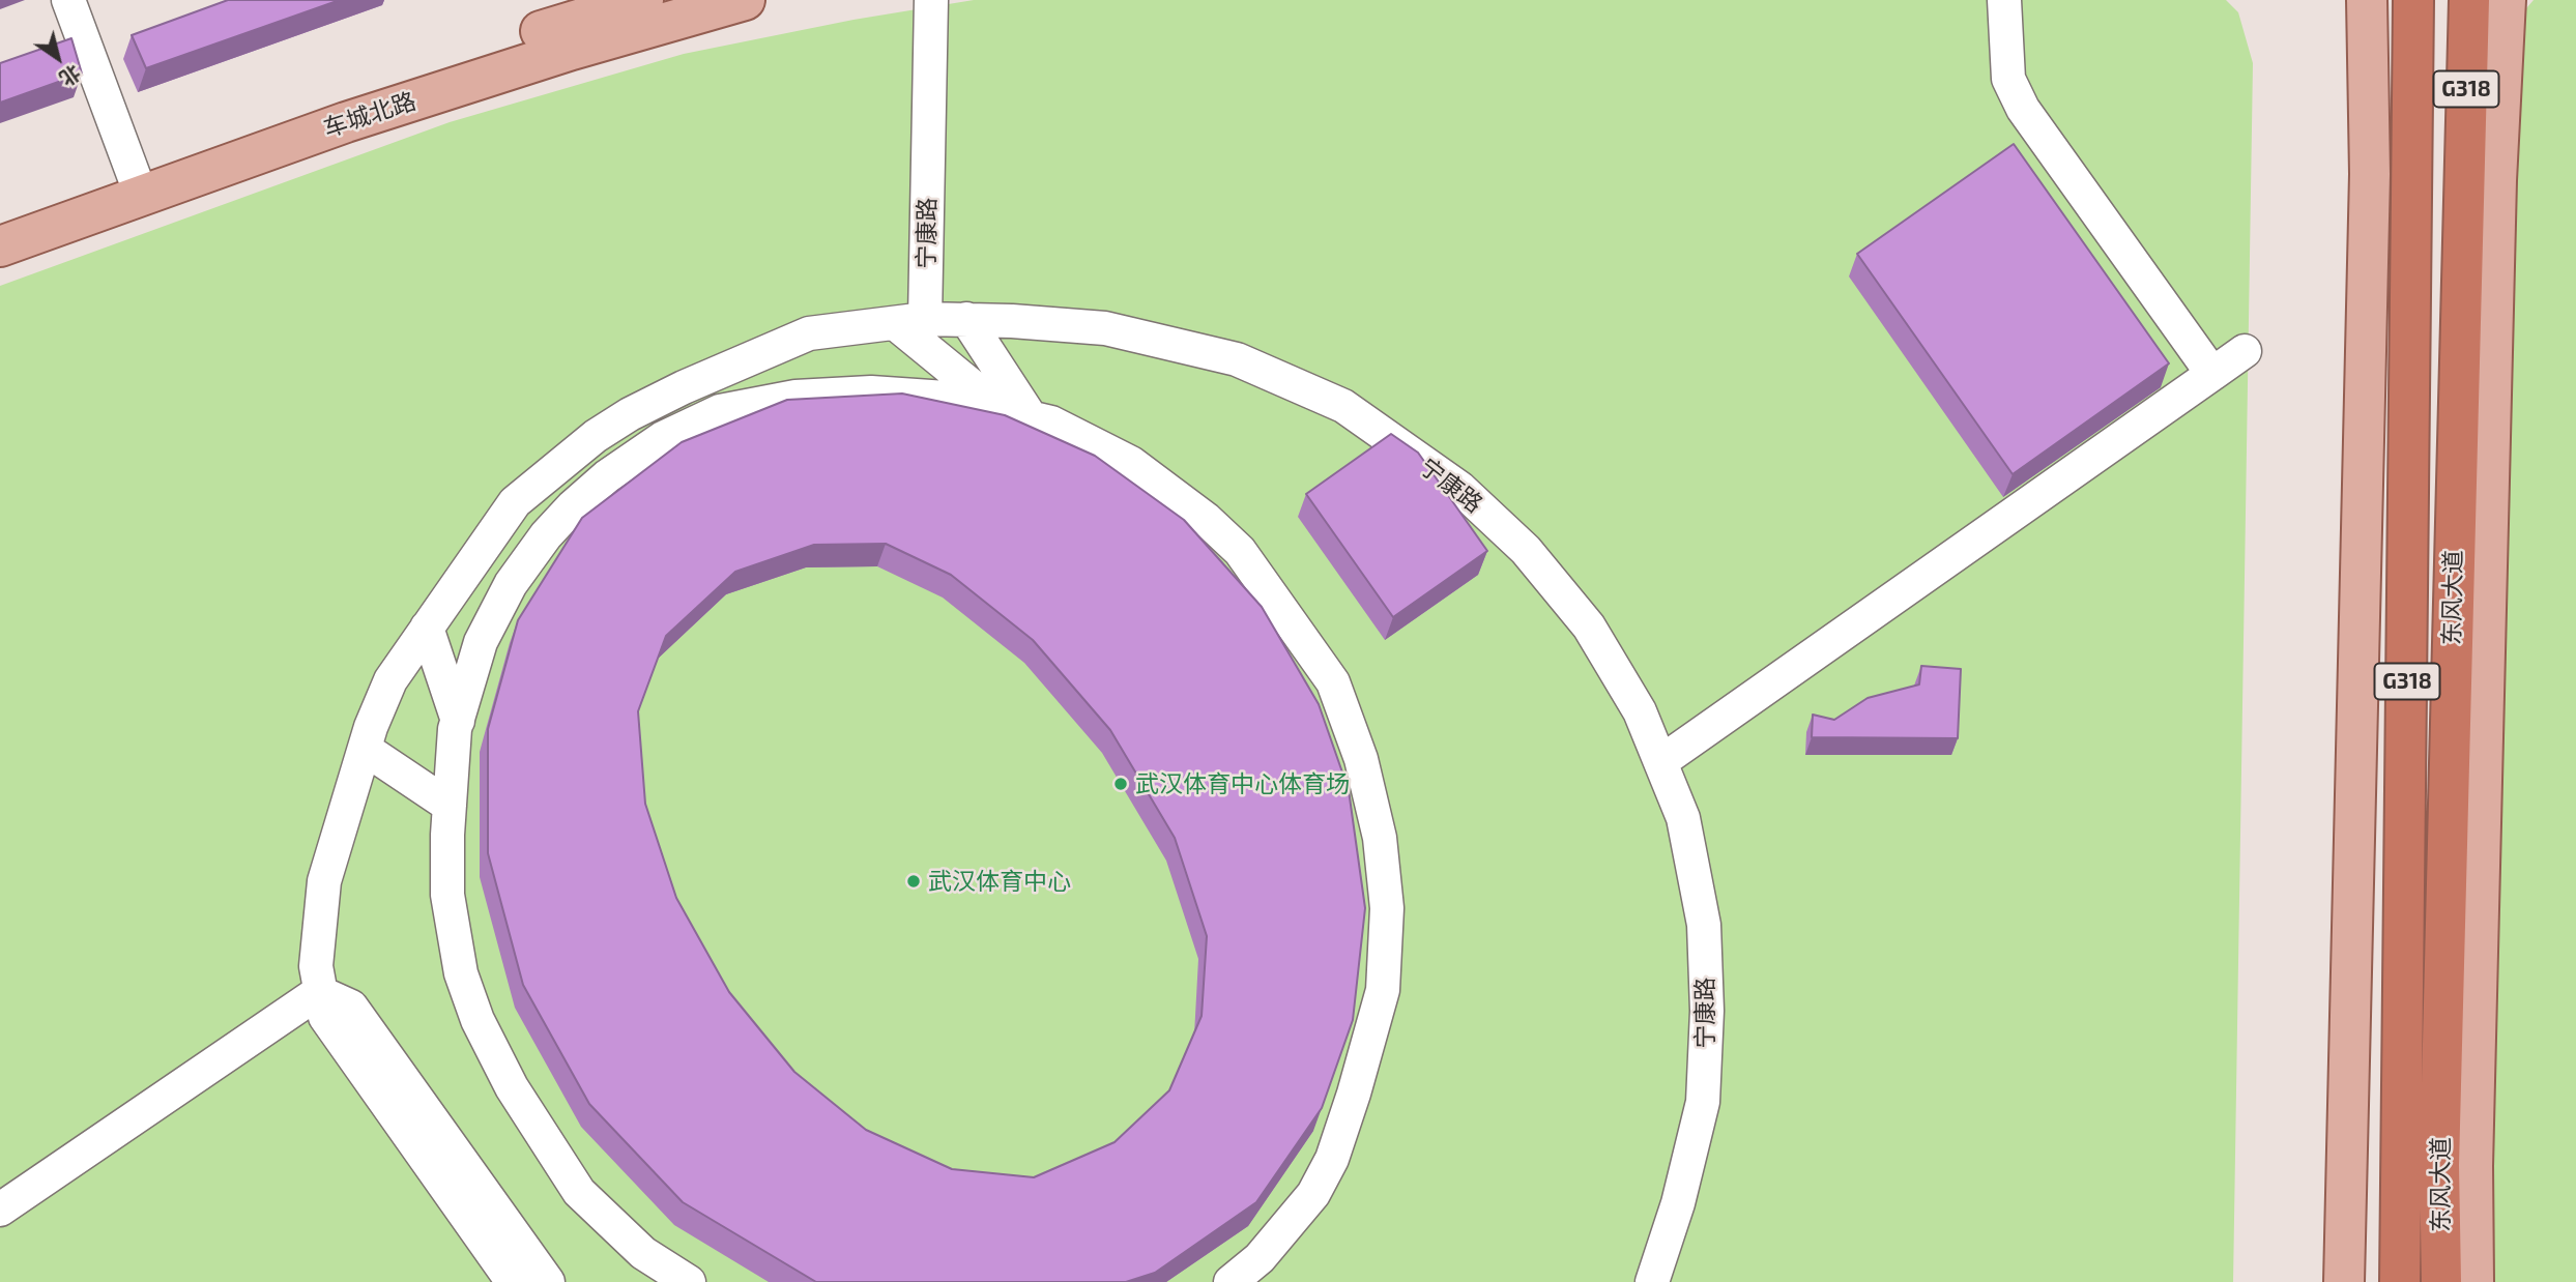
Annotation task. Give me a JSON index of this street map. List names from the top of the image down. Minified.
{"streets":{"highway":["G318","东风大道"],"main road":["车城北路"],"street":["宁康路"]},"places":["武汉体育中心体育场","武汉体育中心"],"north":"bottom right"}
